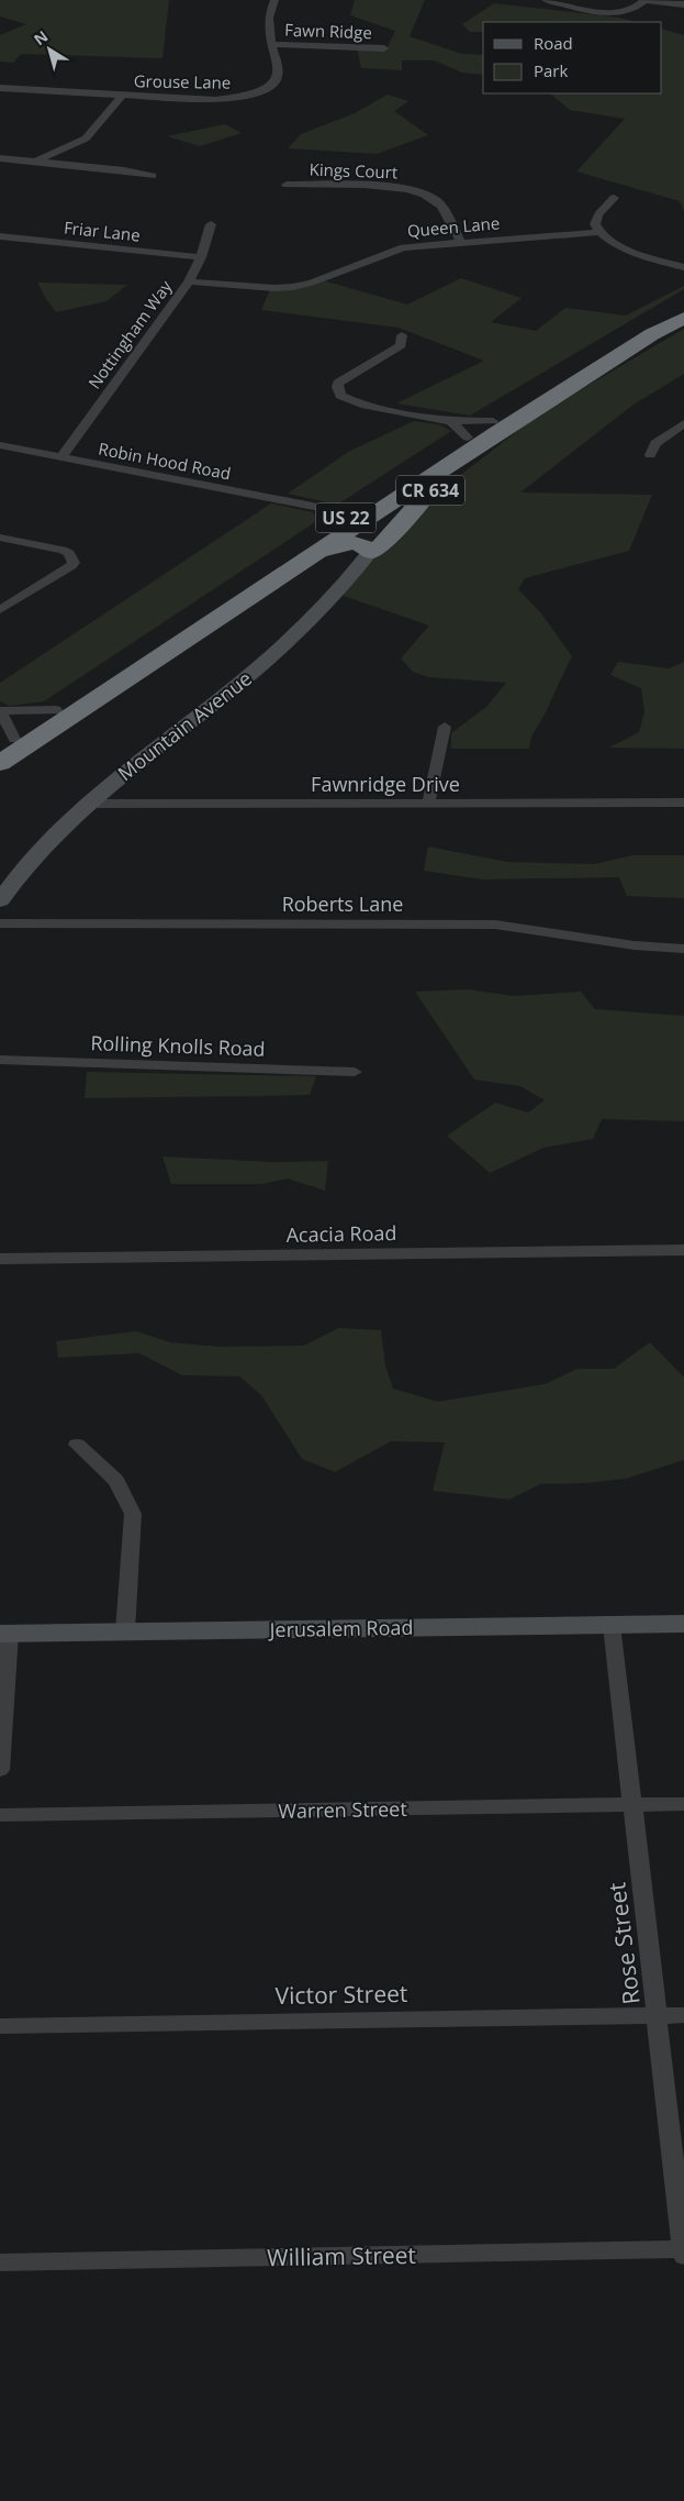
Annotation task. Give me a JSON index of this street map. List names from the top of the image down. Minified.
{"streets":{"highway":["CR 634","US 22"],"street":["Fawn Ridge","Grouse Lane","Kings Court","Queen Lane","Friar Lane","Nottingham Way","Robin Hood Road","Mountain Avenue","Fawnridge Drive","Roberts Lane","Rolling Knolls Road","Acacia Road","Jerusalem Road","Warren Street","Rose Street","Victor Street","William Street"]},"crossings":[["Fawn Ridge","Grouse Lane"],["Kings Court","Queen Lane"],["Queen Lane","Nottingham Way"],["Friar Lane","Nottingham Way"],["Nottingham Way","Robin Hood Road"],["Robin Hood Road","US 22"],["CR 634","US 22"],["CR 634","Mountain Avenue"],["Mountain Avenue","Fawnridge Drive"],["Jerusalem Road","Rose Street"],["Warren Street","Rose Street"],["Rose Street","Victor Street"],["Rose Street","William Street"]],"legend":["Road","Park"],"north":"top left"}
